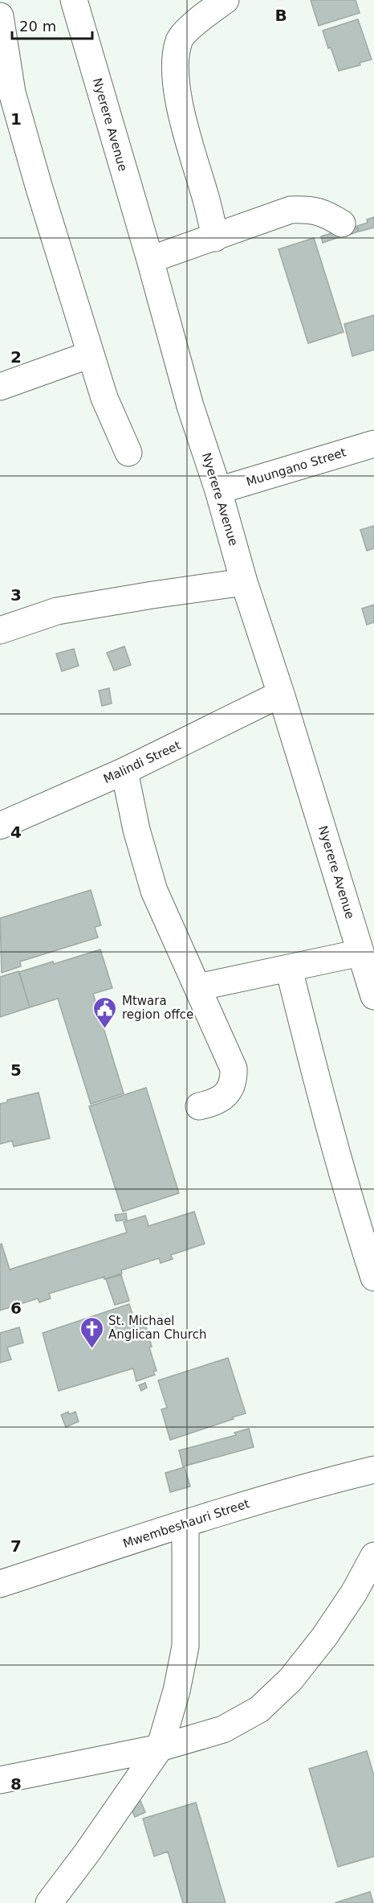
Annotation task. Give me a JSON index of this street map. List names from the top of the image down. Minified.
{"streets":{"street":["Nyerere Avenue","Muungano Street","Malindi Street","Mwembeshauri Street"]},"crossings":[["Nyerere Avenue","Muungano Street"],["Nyerere Avenue","Malindi Street"]],"places":{"public building":["Mtwara region offce"],"church":["St. Michael Anglican Church"]},"scale_bar":"20 m","grid":{"columns":["B"],"rows":["1","2","3","4","5","6","7","8"]}}
